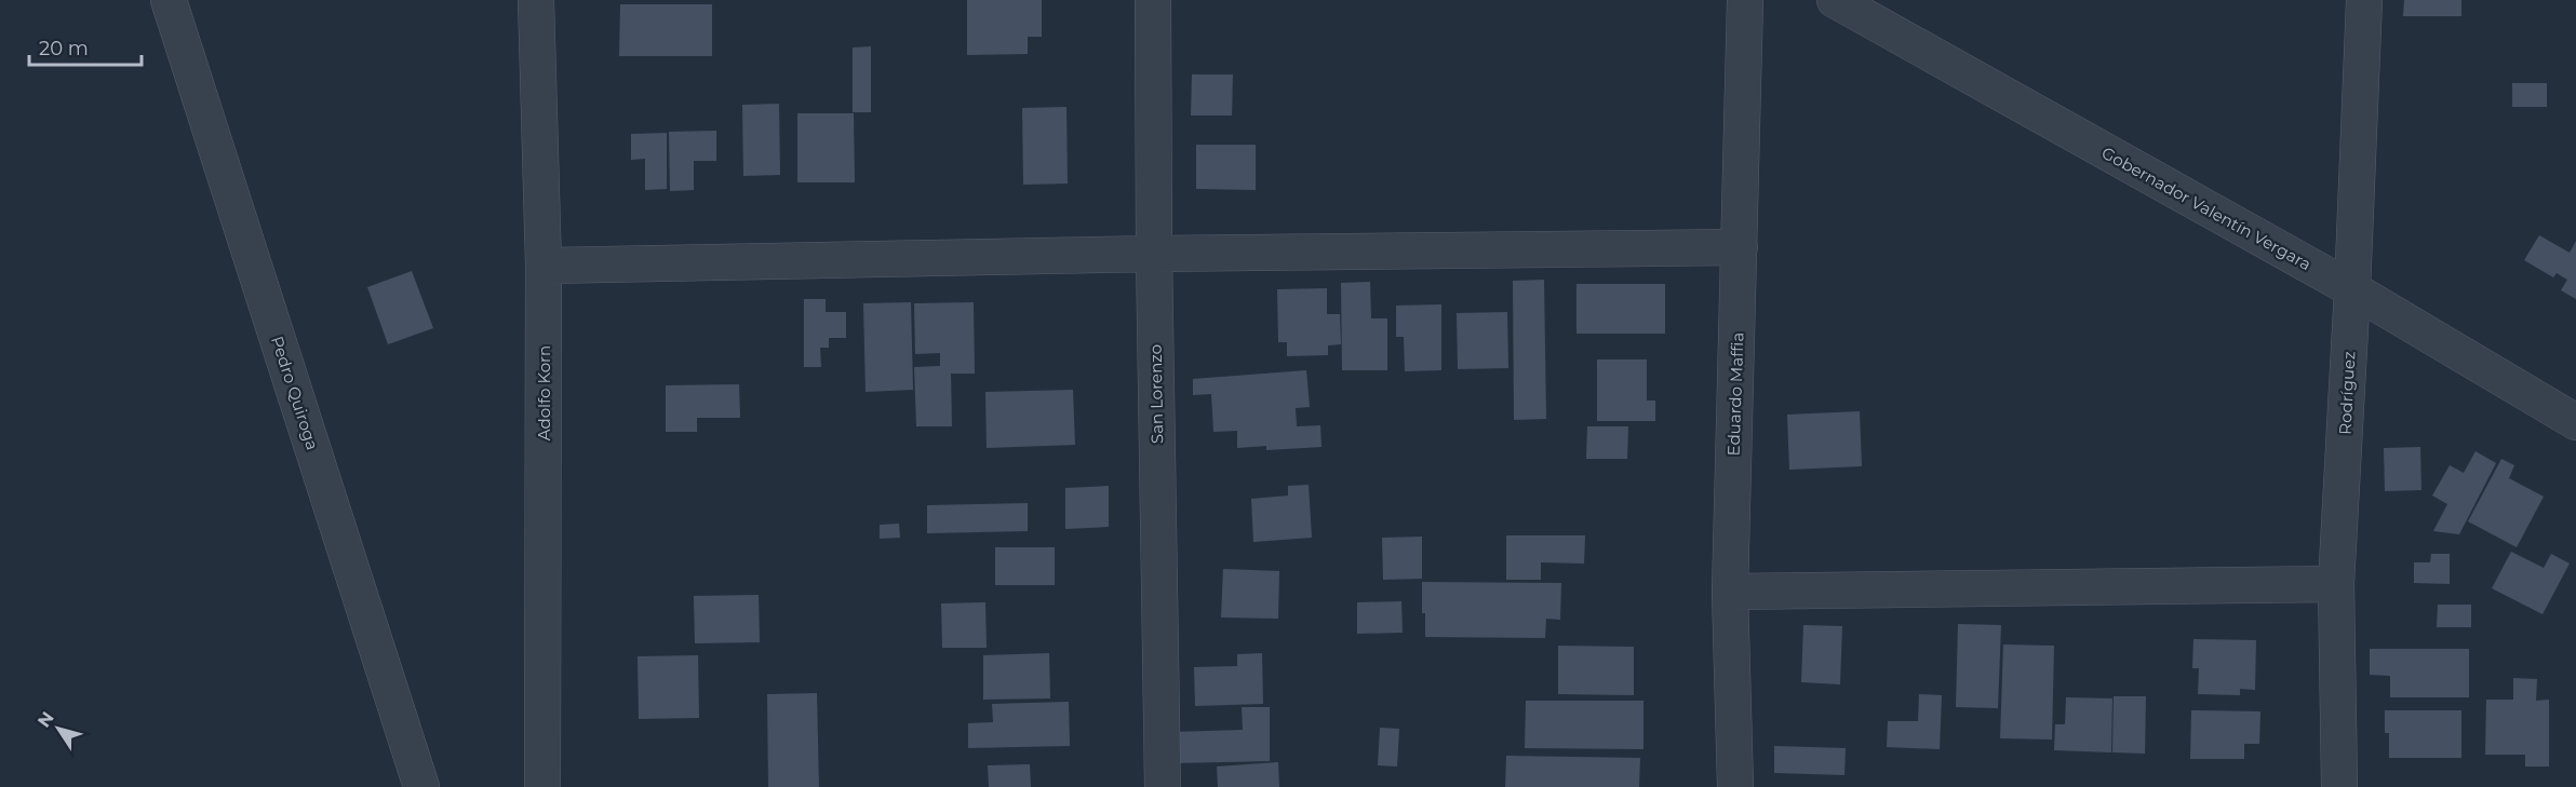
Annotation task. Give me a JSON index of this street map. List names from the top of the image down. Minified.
{"streets":{"street":["Gobernador Valentín Vergara","Pedro Quiroga","Adolfo Korn","Rodríguez","San Lorenzo","Eduardo Maffia"]},"crossings":[["Gobernador Valentín Vergara","Rodríguez"]],"scale_bar":"20 m","north":"top left"}
